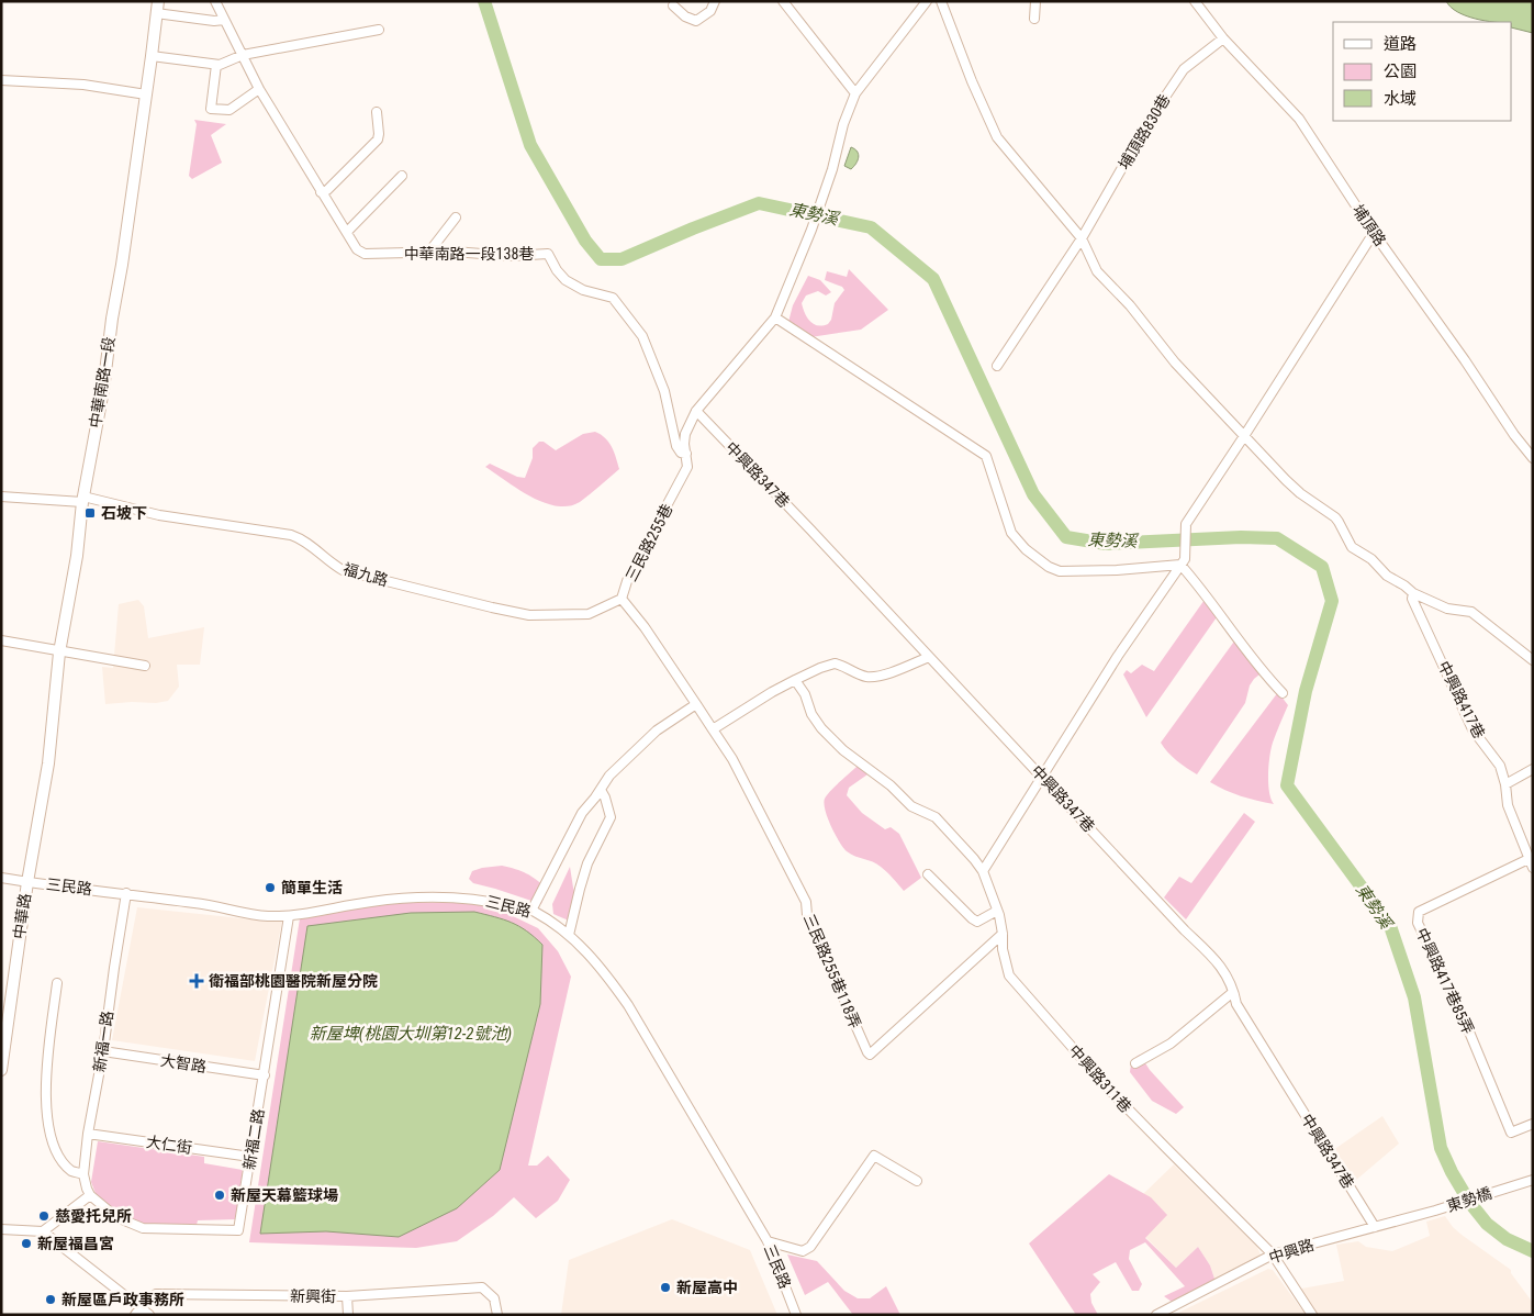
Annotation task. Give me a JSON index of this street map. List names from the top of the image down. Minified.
{"streets":{"main road":["中華南路一段","中華路"],"street":["埔頂路830巷","埔頂路","中華南路一段138巷","中興路347巷","三民路255巷","福九路","中興路417巷","三民路","三民路255巷118弄","中興路417巷85弄","新福一路","大智路","中興路311巷","新福二路","大仁街","東勢橋","中興路","新興街"]},"crossings":[["埔頂路830巷","埔頂路"],["中華南路一段138巷","三民路255巷"],["中華南路一段","福九路"],["中華南路一段","中華路"],["中興路347巷","三民路255巷"],["中興路347巷","中興路"],["三民路255巷","福九路"],["三民路255巷","三民路255巷118弄"],["中興路417巷","中興路417巷85弄"],["三民路","中華路"],["三民路","新福一路"],["三民路","新福二路"],["三民路255巷118弄","中興路311巷"],["新福一路","大智路"],["新福一路","新福二路"],["新福一路","大仁街"],["大智路","新福二路"],["中興路311巷","中興路"],["新福二路","大仁街"],["東勢橋","中興路"]],"water":["東勢溪","新屋埤(桃園大圳第12-2號池)"],"places":{"transit":["石坡下"],"other":["簡單生活","新屋天幕籃球場","慈愛托兒所","新屋福昌宮","新屋高中","新屋區戶政事務所"],"health":["衛福部桃園醫院新屋分院"]},"legend":["道路","公園","水域"]}
